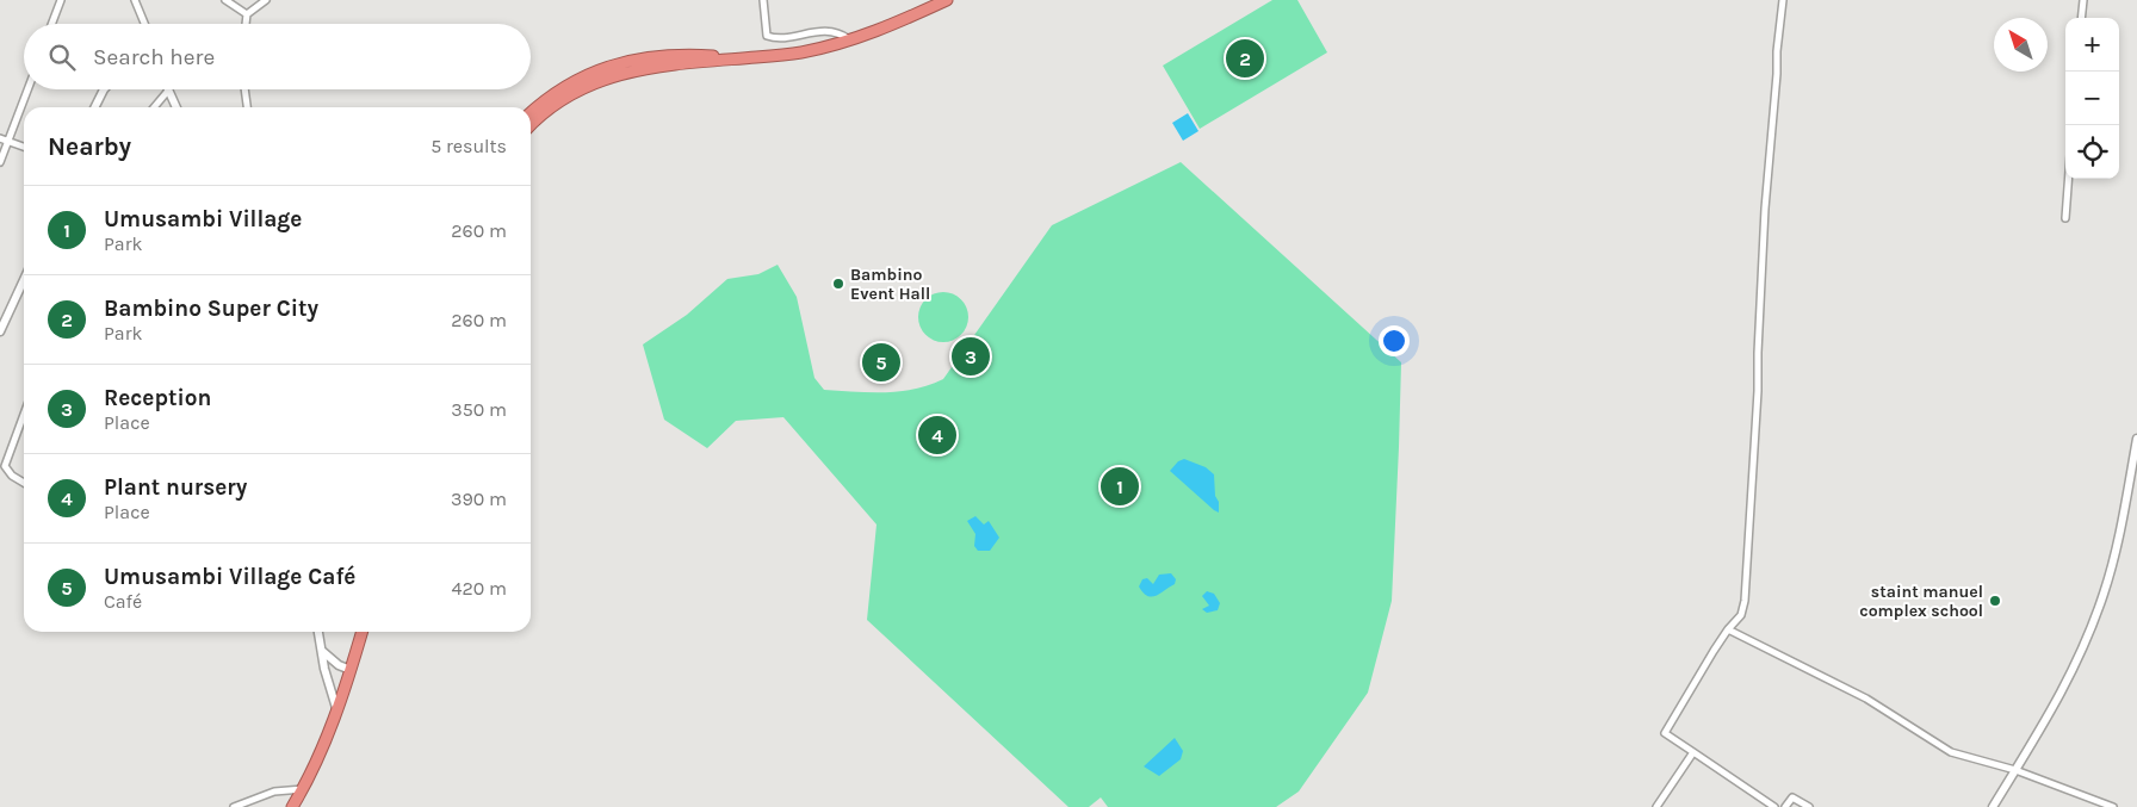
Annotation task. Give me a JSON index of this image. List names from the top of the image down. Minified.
{"places":["Bambino Event Hall","staint manuel complex school"],"north":"top left","page":{"map_buttons":["+","−"],"search":"Search here","pins":["2","3","5","4","1"],"heading":["Nearby","5 results"],"list":[{"mark":"1","name":"Umusambi Village","note":"Park","value":"260 m"},{"mark":"2","name":"Bambino Super City","note":"Park","value":"260 m"},{"mark":"3","name":"Reception","note":"Place","value":"350 m"},{"mark":"4","name":"Plant nursery","note":"Place","value":"390 m"},{"mark":"5","name":"Umusambi Village Café","note":"Café","value":"420 m"}]}}
